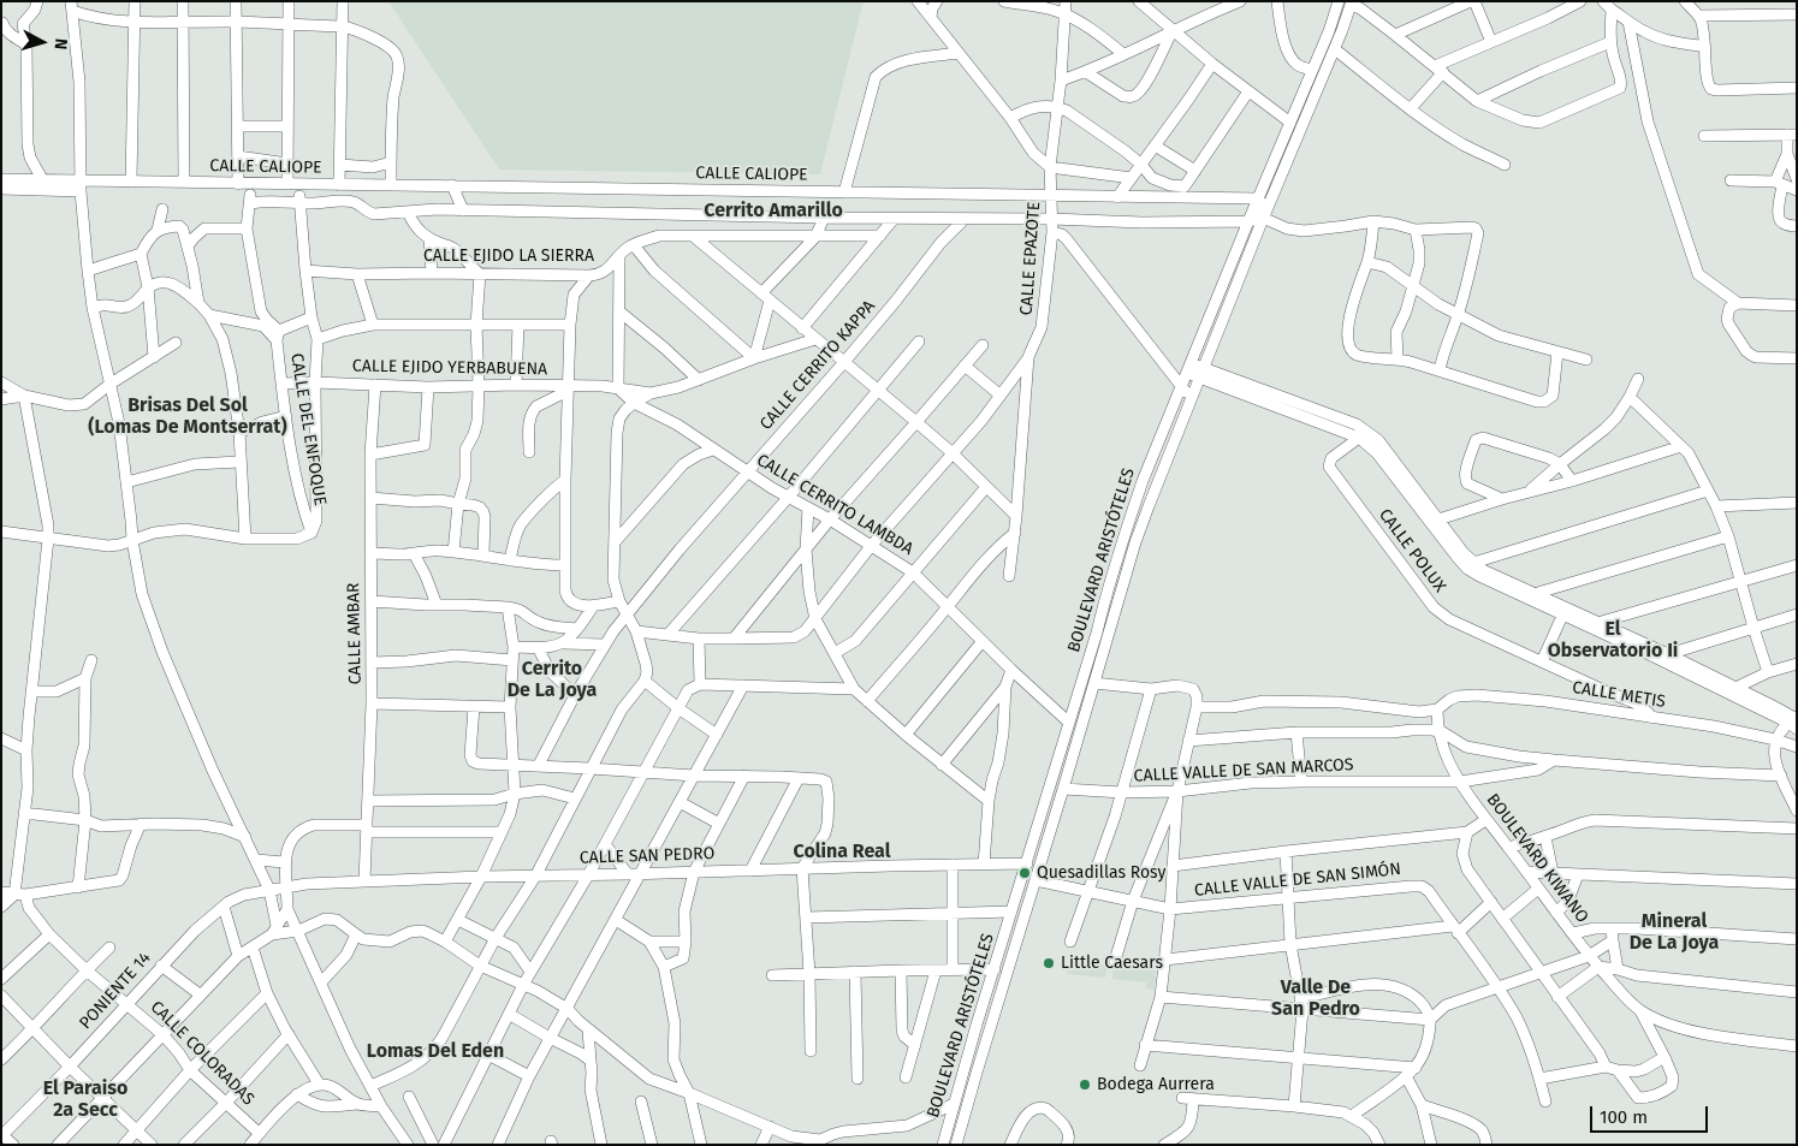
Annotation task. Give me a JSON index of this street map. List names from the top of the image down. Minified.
{"streets":{"street":["CALLE CALIOPE","CALLE EJIDO LA SIERRA","CALLE EPAZOTE","CALLE CERRITO KAPPA","CALLE EJIDO YERBABUENA","CALLE DEL ENFOQUE","CALLE CERRITO LAMBDA","CALLE POLUX","BOULEVARD ARISTÓTELES","CALLE AMBAR","CALLE METIS","CALLE VALLE DE SAN MARCOS","CALLE SAN PEDRO","BOULEVARD KIWANO","CALLE VALLE DE SAN SIMÓN","PONIENTE 14","CALLE COLORADAS"]},"crossings":[["CALLE CALIOPE","CALLE EPAZOTE"],["CALLE CALIOPE","BOULEVARD ARISTÓTELES"],["CALLE CERRITO KAPPA","CALLE CERRITO LAMBDA"],["CALLE EJIDO YERBABUENA","CALLE DEL ENFOQUE"],["CALLE EJIDO YERBABUENA","CALLE CERRITO LAMBDA"],["CALLE EJIDO YERBABUENA","CALLE AMBAR"],["CALLE CERRITO LAMBDA","BOULEVARD ARISTÓTELES"],["CALLE POLUX","CALLE METIS"],["BOULEVARD ARISTÓTELES","CALLE VALLE DE SAN MARCOS"],["BOULEVARD ARISTÓTELES","CALLE SAN PEDRO"],["BOULEVARD ARISTÓTELES","CALLE VALLE DE SAN SIMÓN"],["CALLE AMBAR","CALLE SAN PEDRO"],["CALLE METIS","BOULEVARD KIWANO"],["CALLE VALLE DE SAN MARCOS","BOULEVARD KIWANO"],["CALLE SAN PEDRO","PONIENTE 14"],["PONIENTE 14","CALLE COLORADAS"]],"districts":["Cerrito Amarillo","Brisas Del Sol (Lomas De Montserrat)","El Observatorio Ii","Cerrito De La Joya","Colina Real","Mineral De La Joya","Valle De San Pedro","Lomas Del Eden","El Paraiso 2a Secc"],"places":["Quesadillas Rosy","Little Caesars","Bodega Aurrera"],"scale_bar":"100 m","north":"right"}
